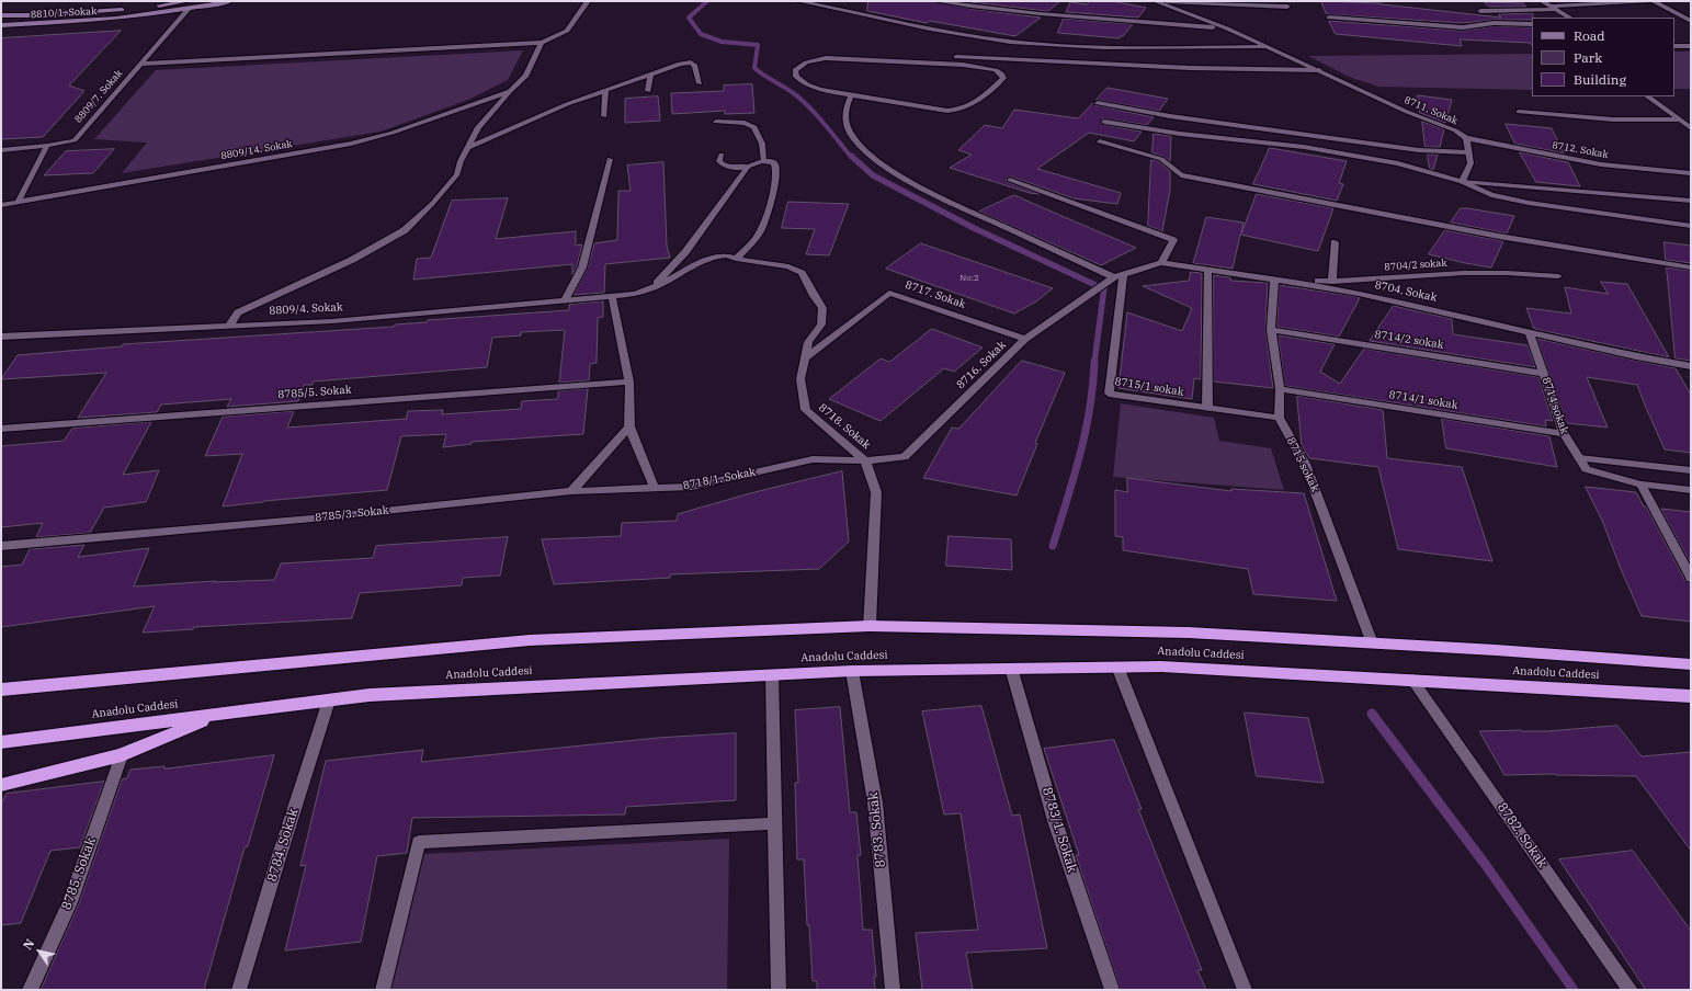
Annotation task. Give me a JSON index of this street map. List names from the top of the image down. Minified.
{"streets":{"highway":["Anadolu Caddesi"],"street":["8810/1. Sokak","8809/7. Sokak","8711. Sokak","8809/14. Sokak","8712. Sokak","8704/2 sokak","8704. Sokak","8717. Sokak","8809/4. Sokak","8714/2 sokak","8716. Sokak","8715/1 sokak","8785/5. Sokak","8714/1 sokak","8714 sokak","8718. Sokak","8715 sokak","8718/1. Sokak","8785/3. Sokak","8783. Sokak","8783/1. Sokak","8782. Sokak","8784. Sokak","8785. Sokak"]},"crossings":[["8810/1. Sokak","8809/7. Sokak"],["8711. Sokak","8712. Sokak"],["8704/2 sokak","8704. Sokak"],["8704. Sokak","8716. Sokak"],["8704. Sokak","8715/1 sokak"],["8704. Sokak","8714 sokak"],["8717. Sokak","8716. Sokak"],["8717. Sokak","8718. Sokak"],["8809/4. Sokak","8718. Sokak"],["8714/2 sokak","8714 sokak"],["8716. Sokak","8715/1 sokak"],["8716. Sokak","8718. Sokak"],["8716. Sokak","8718/1. Sokak"],["8715/1 sokak","8715 sokak"],["8714/1 sokak","8714 sokak"],["8718. Sokak","8718/1. Sokak"],["8718. Sokak","Anadolu Caddesi"],["8715 sokak","Anadolu Caddesi"],["8718/1. Sokak","8785/3. Sokak"],["Anadolu Caddesi","8783. Sokak"],["Anadolu Caddesi","8783/1. Sokak"],["Anadolu Caddesi","8782. Sokak"],["Anadolu Caddesi","8784. Sokak"]],"house_numbers":["No:2"],"legend":["Road","Park","Building"],"north":"top left"}
